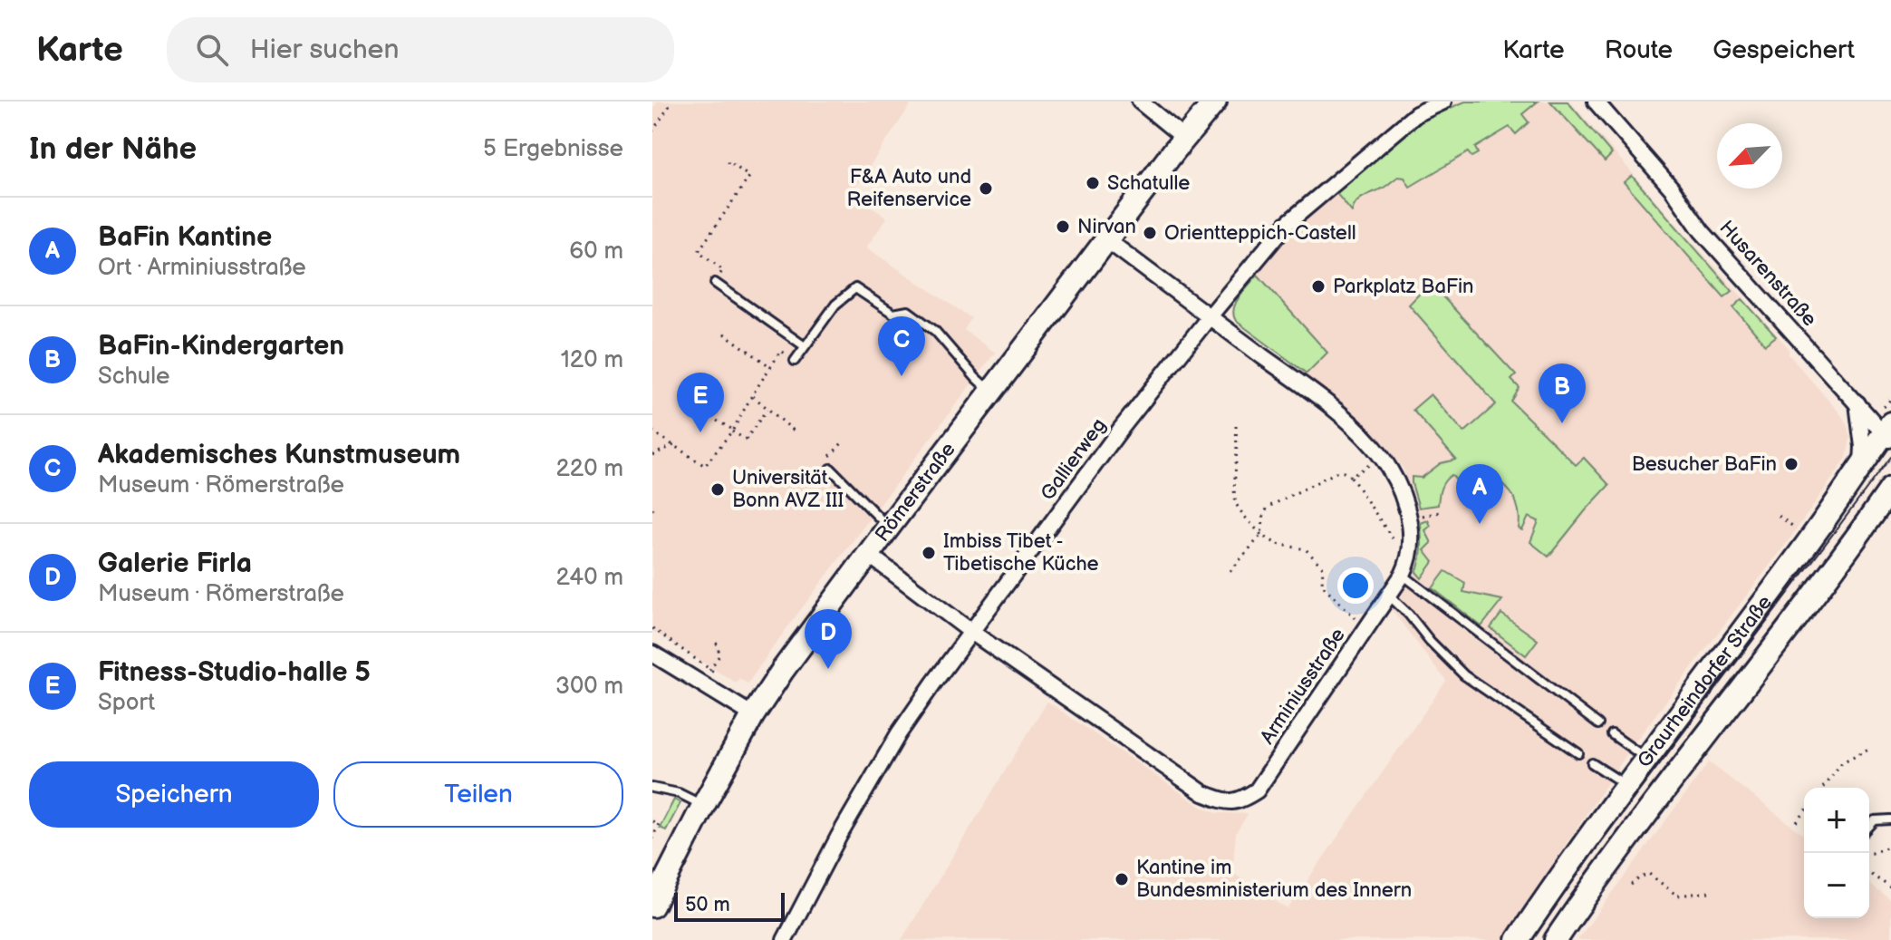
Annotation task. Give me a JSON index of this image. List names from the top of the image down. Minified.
{"streets":{"main road":["Römerstraße","Graurheindorfer Straße"],"street":["Husarenstraße","Gallierweg","Arminiusstraße"]},"crossings":[["Husarenstraße","Graurheindorfer Straße"],["Gallierweg","Arminiusstraße"],["Römerstraße","Arminiusstraße"]],"places":["Schatulle","F&A Auto und Reifenservice","Nirvan","Orientteppich-Castell","Parkplatz BaFin","Besucher BaFin","Universität Bonn AVZ III","Imbiss Tibet - Tibetische Küche","Kantine im Bundesministerium des Innern"],"scale_bar":"50 m","north":"bottom left","page":{"header":"Karte","search":"Hier suchen","nav":["Karte","Route","Gespeichert"],"heading":["In der Nähe","5 Ergebnisse"],"list":[{"mark":"A","name":"BaFin Kantine","note":"Ort · Arminiusstraße","value":"60 m"},{"mark":"B","name":"BaFin-Kindergarten","note":"Schule","value":"120 m"},{"mark":"C","name":"Akademisches Kunstmuseum","note":"Museum · Römerstraße","value":"220 m"},{"mark":"D","name":"Galerie Firla","note":"Museum · Römerstraße","value":"240 m"},{"mark":"E","name":"Fitness-Studio-halle 5","note":"Sport","value":"300 m"}],"pins":["C","B","E","A","D"],"buttons":["Speichern","Teilen"],"map_buttons":["+","−"],"scale":"50 m"}}
